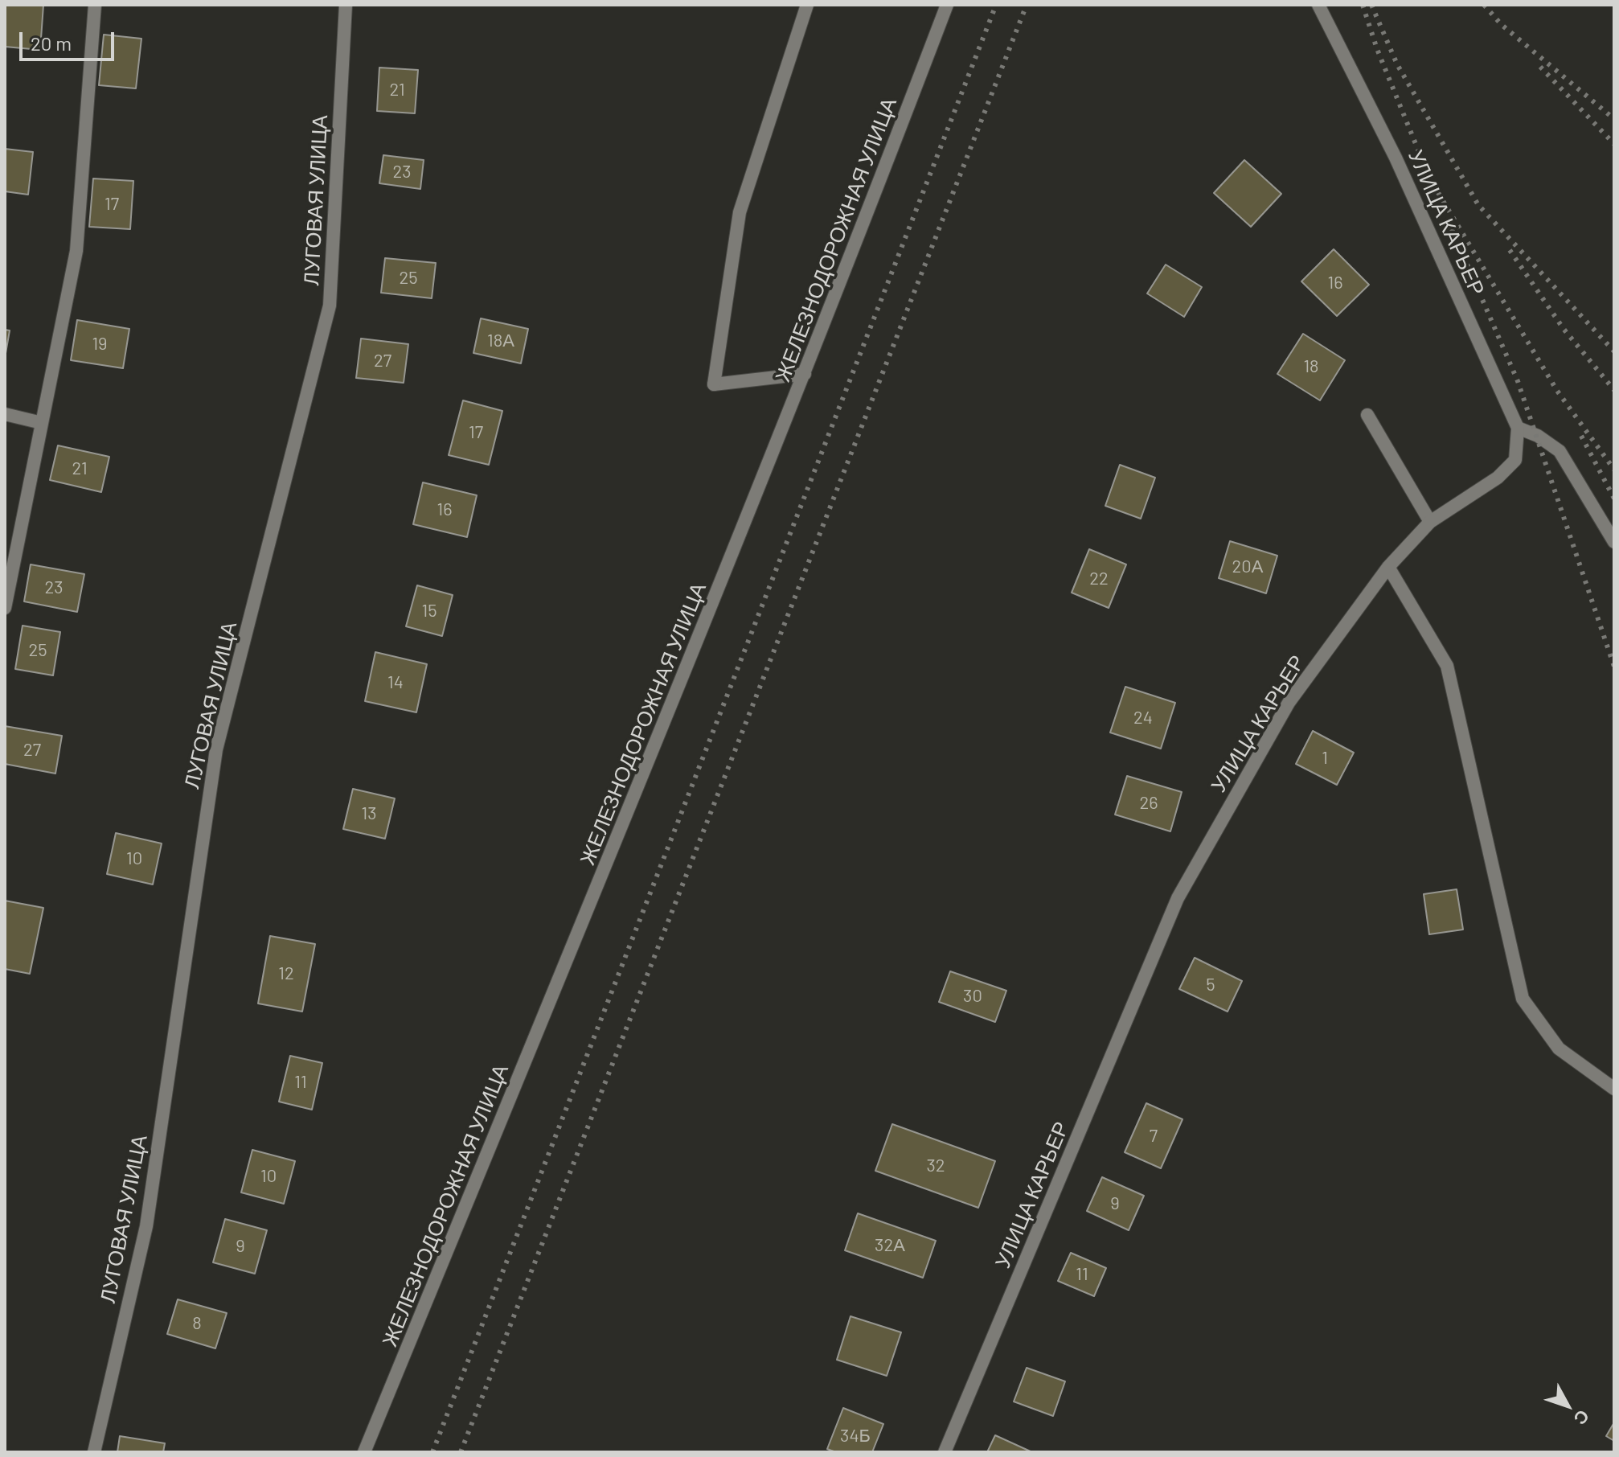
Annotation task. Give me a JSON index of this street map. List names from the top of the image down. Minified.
{"streets":{"street":["ЛУГОВАЯ УЛИЦА","УЛИЦА КАРЬЕР","ЖЕЛЕЗНОДОРОЖНАЯ УЛИЦА"]},"house_numbers":["21","23","17","25","16","18А","19","27","18","17","21","16","20А","22","23","15","25","14","24","27","1","26","13","10","12","5","30","11","7","32","10","9","32А","9","11","8","34Б"],"scale_bar":"20 m","north":"bottom right"}
